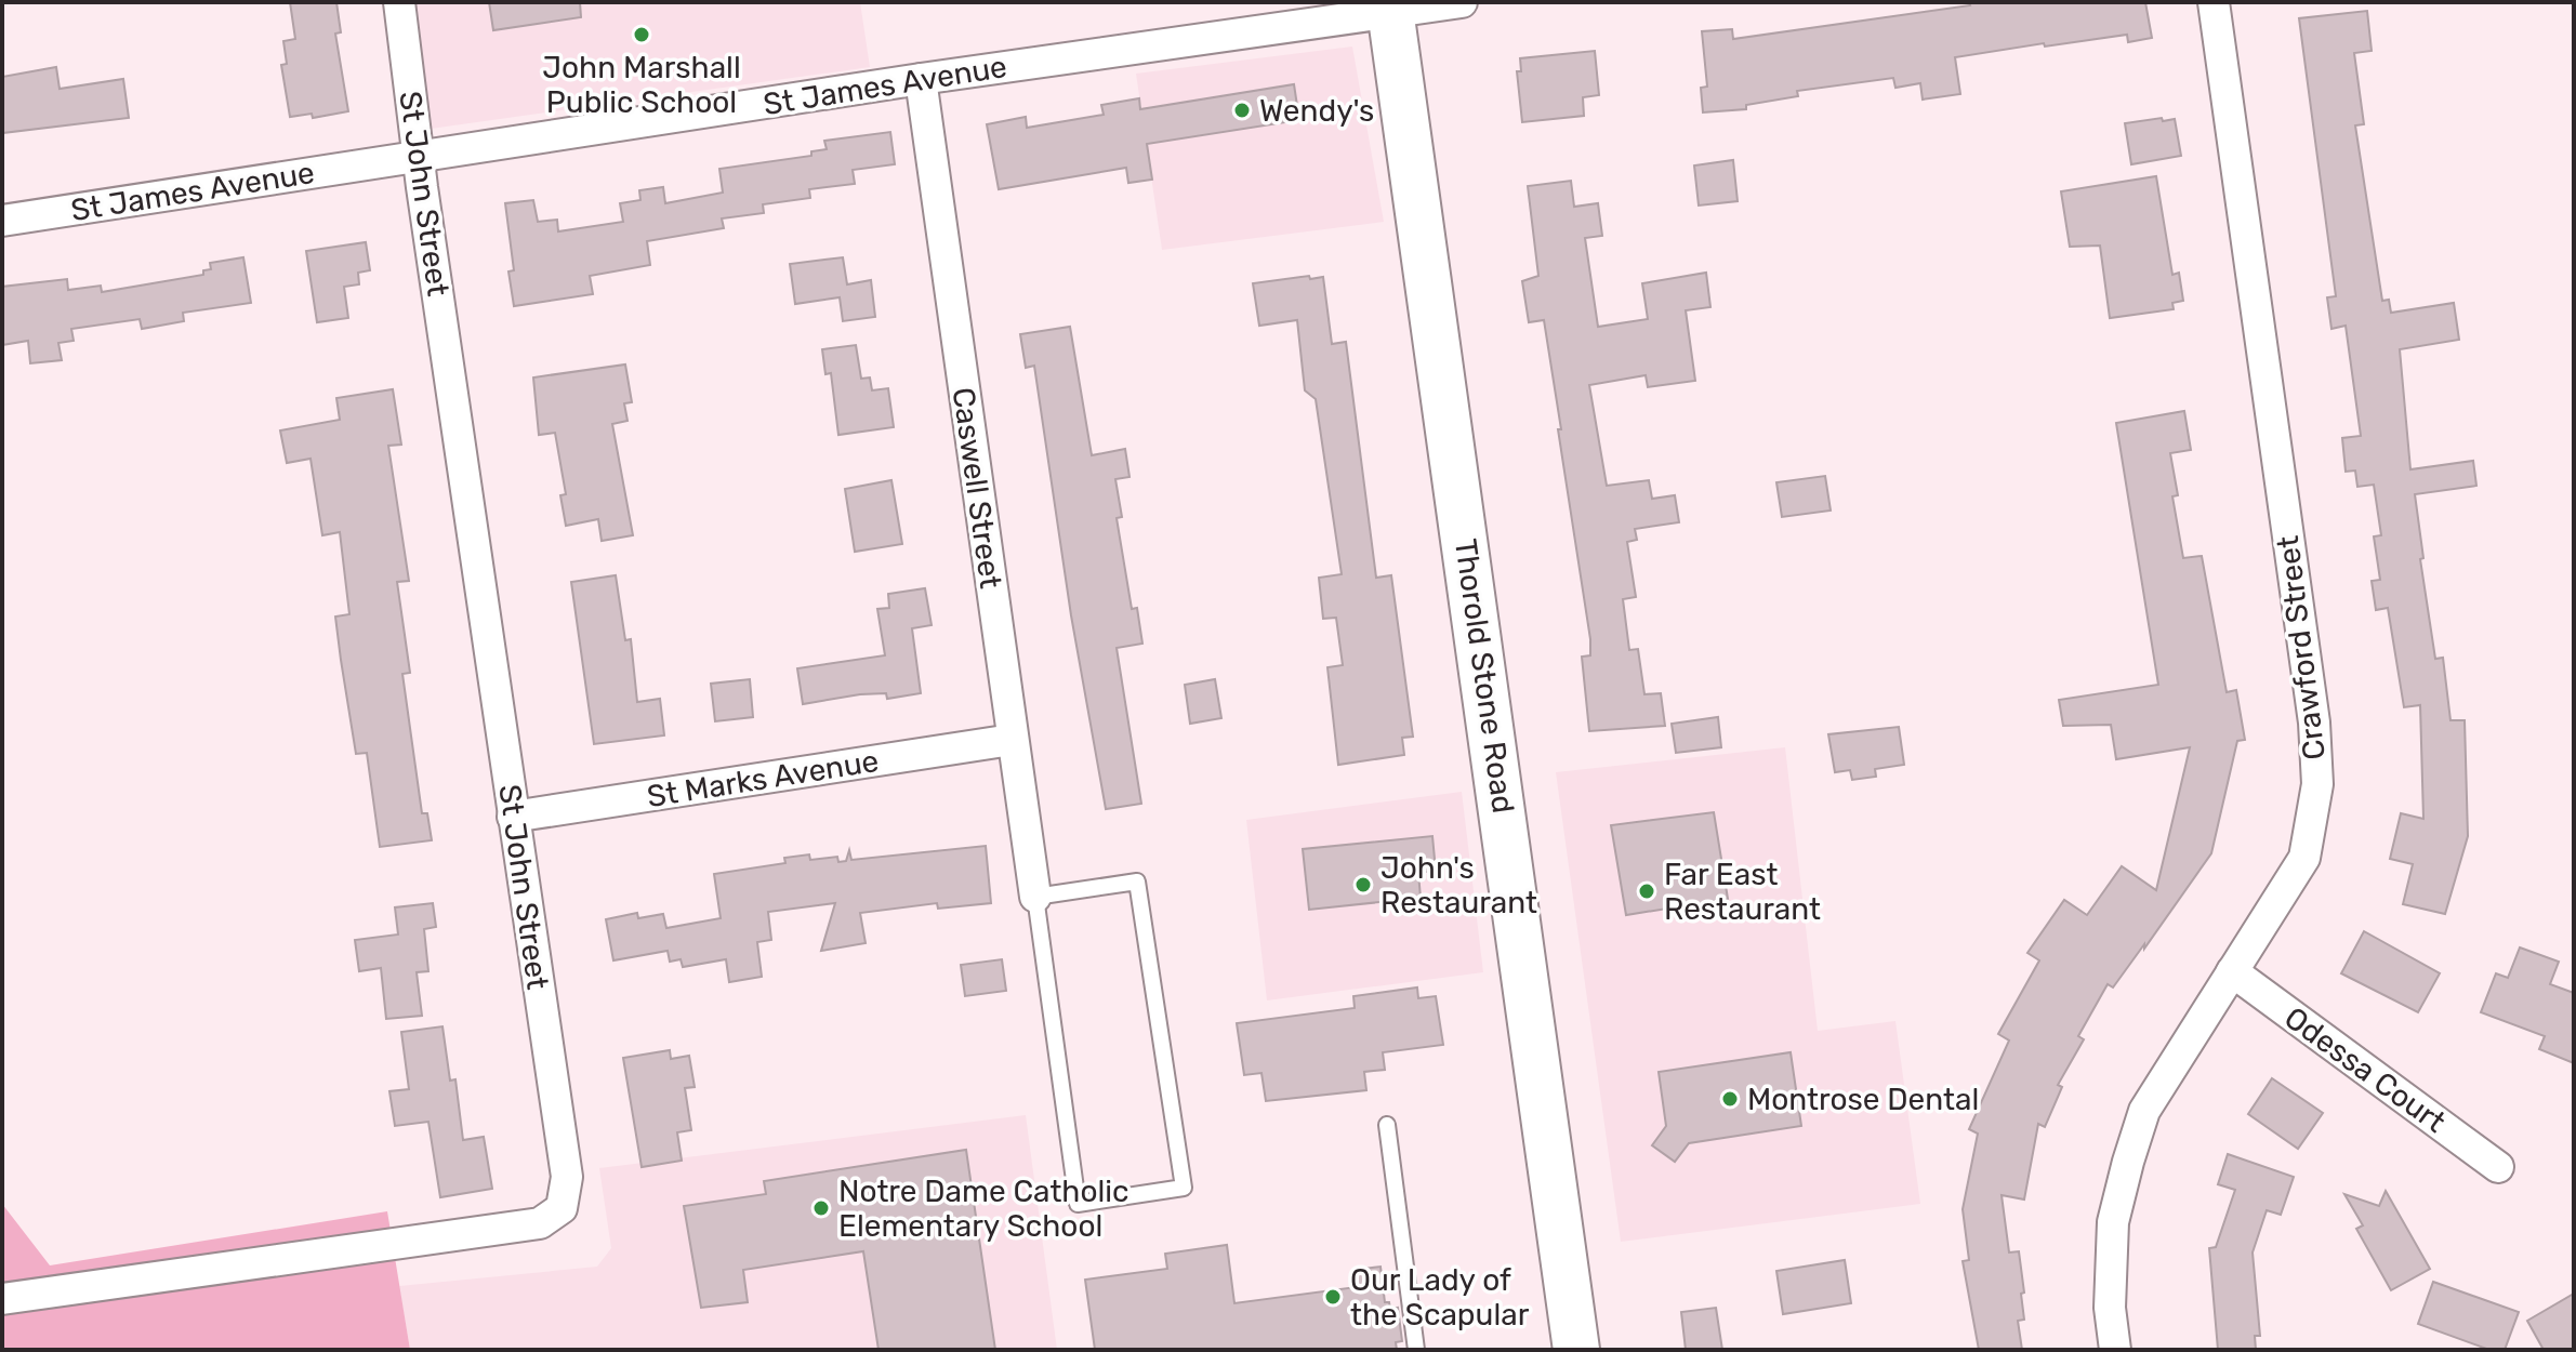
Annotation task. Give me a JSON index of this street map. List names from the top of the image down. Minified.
{"streets":{"main road":["Thorold Stone Road"],"street":["St James Avenue","St John Street","Caswell Street","Crawford Street","St Marks Avenue","Odessa Court"]},"crossings":[["St James Avenue","St John Street"],["St James Avenue","Caswell Street"],["St James Avenue","Thorold Stone Road"],["St John Street","St Marks Avenue"],["Caswell Street","St Marks Avenue"],["Crawford Street","Odessa Court"]],"places":["John Marshall Public School","Wendy's","John's Restaurant","Far East Restaurant","Montrose Dental","Notre Dame Catholic Elementary School","Our Lady of the Scapular"]}
